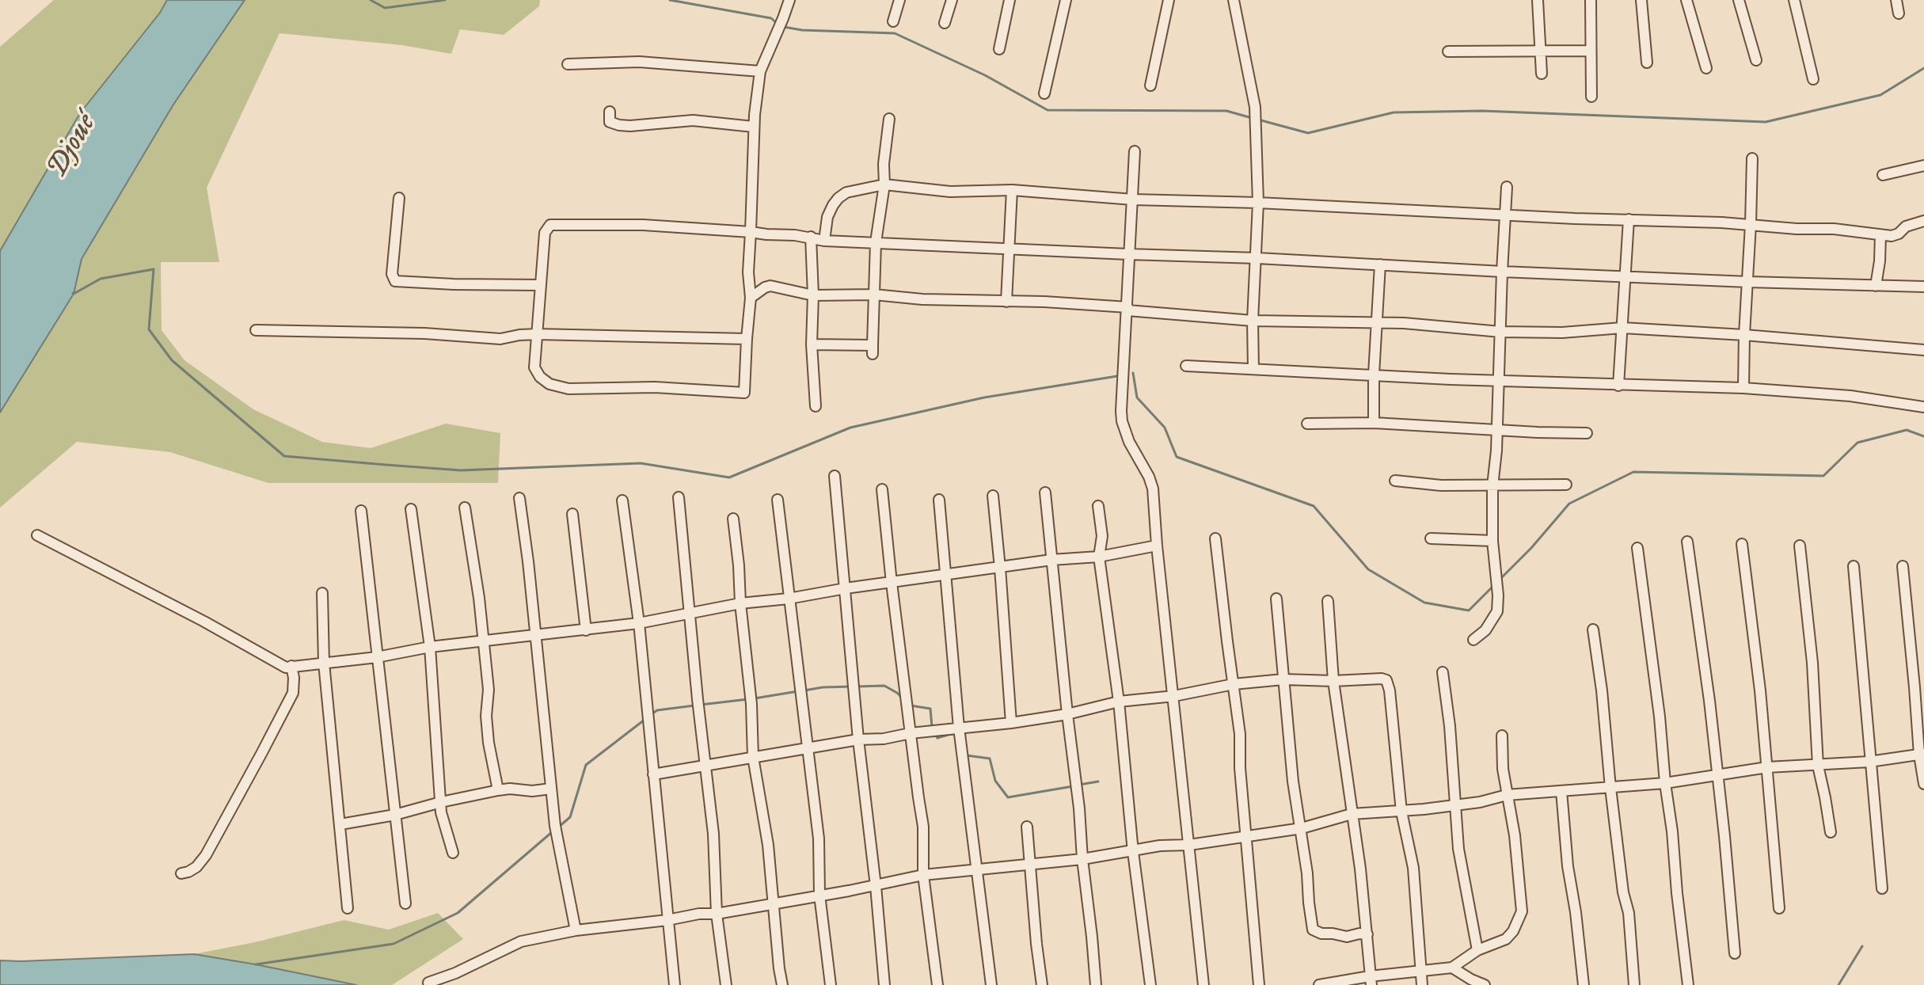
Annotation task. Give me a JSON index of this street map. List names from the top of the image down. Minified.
{"water":["Djoué"]}
